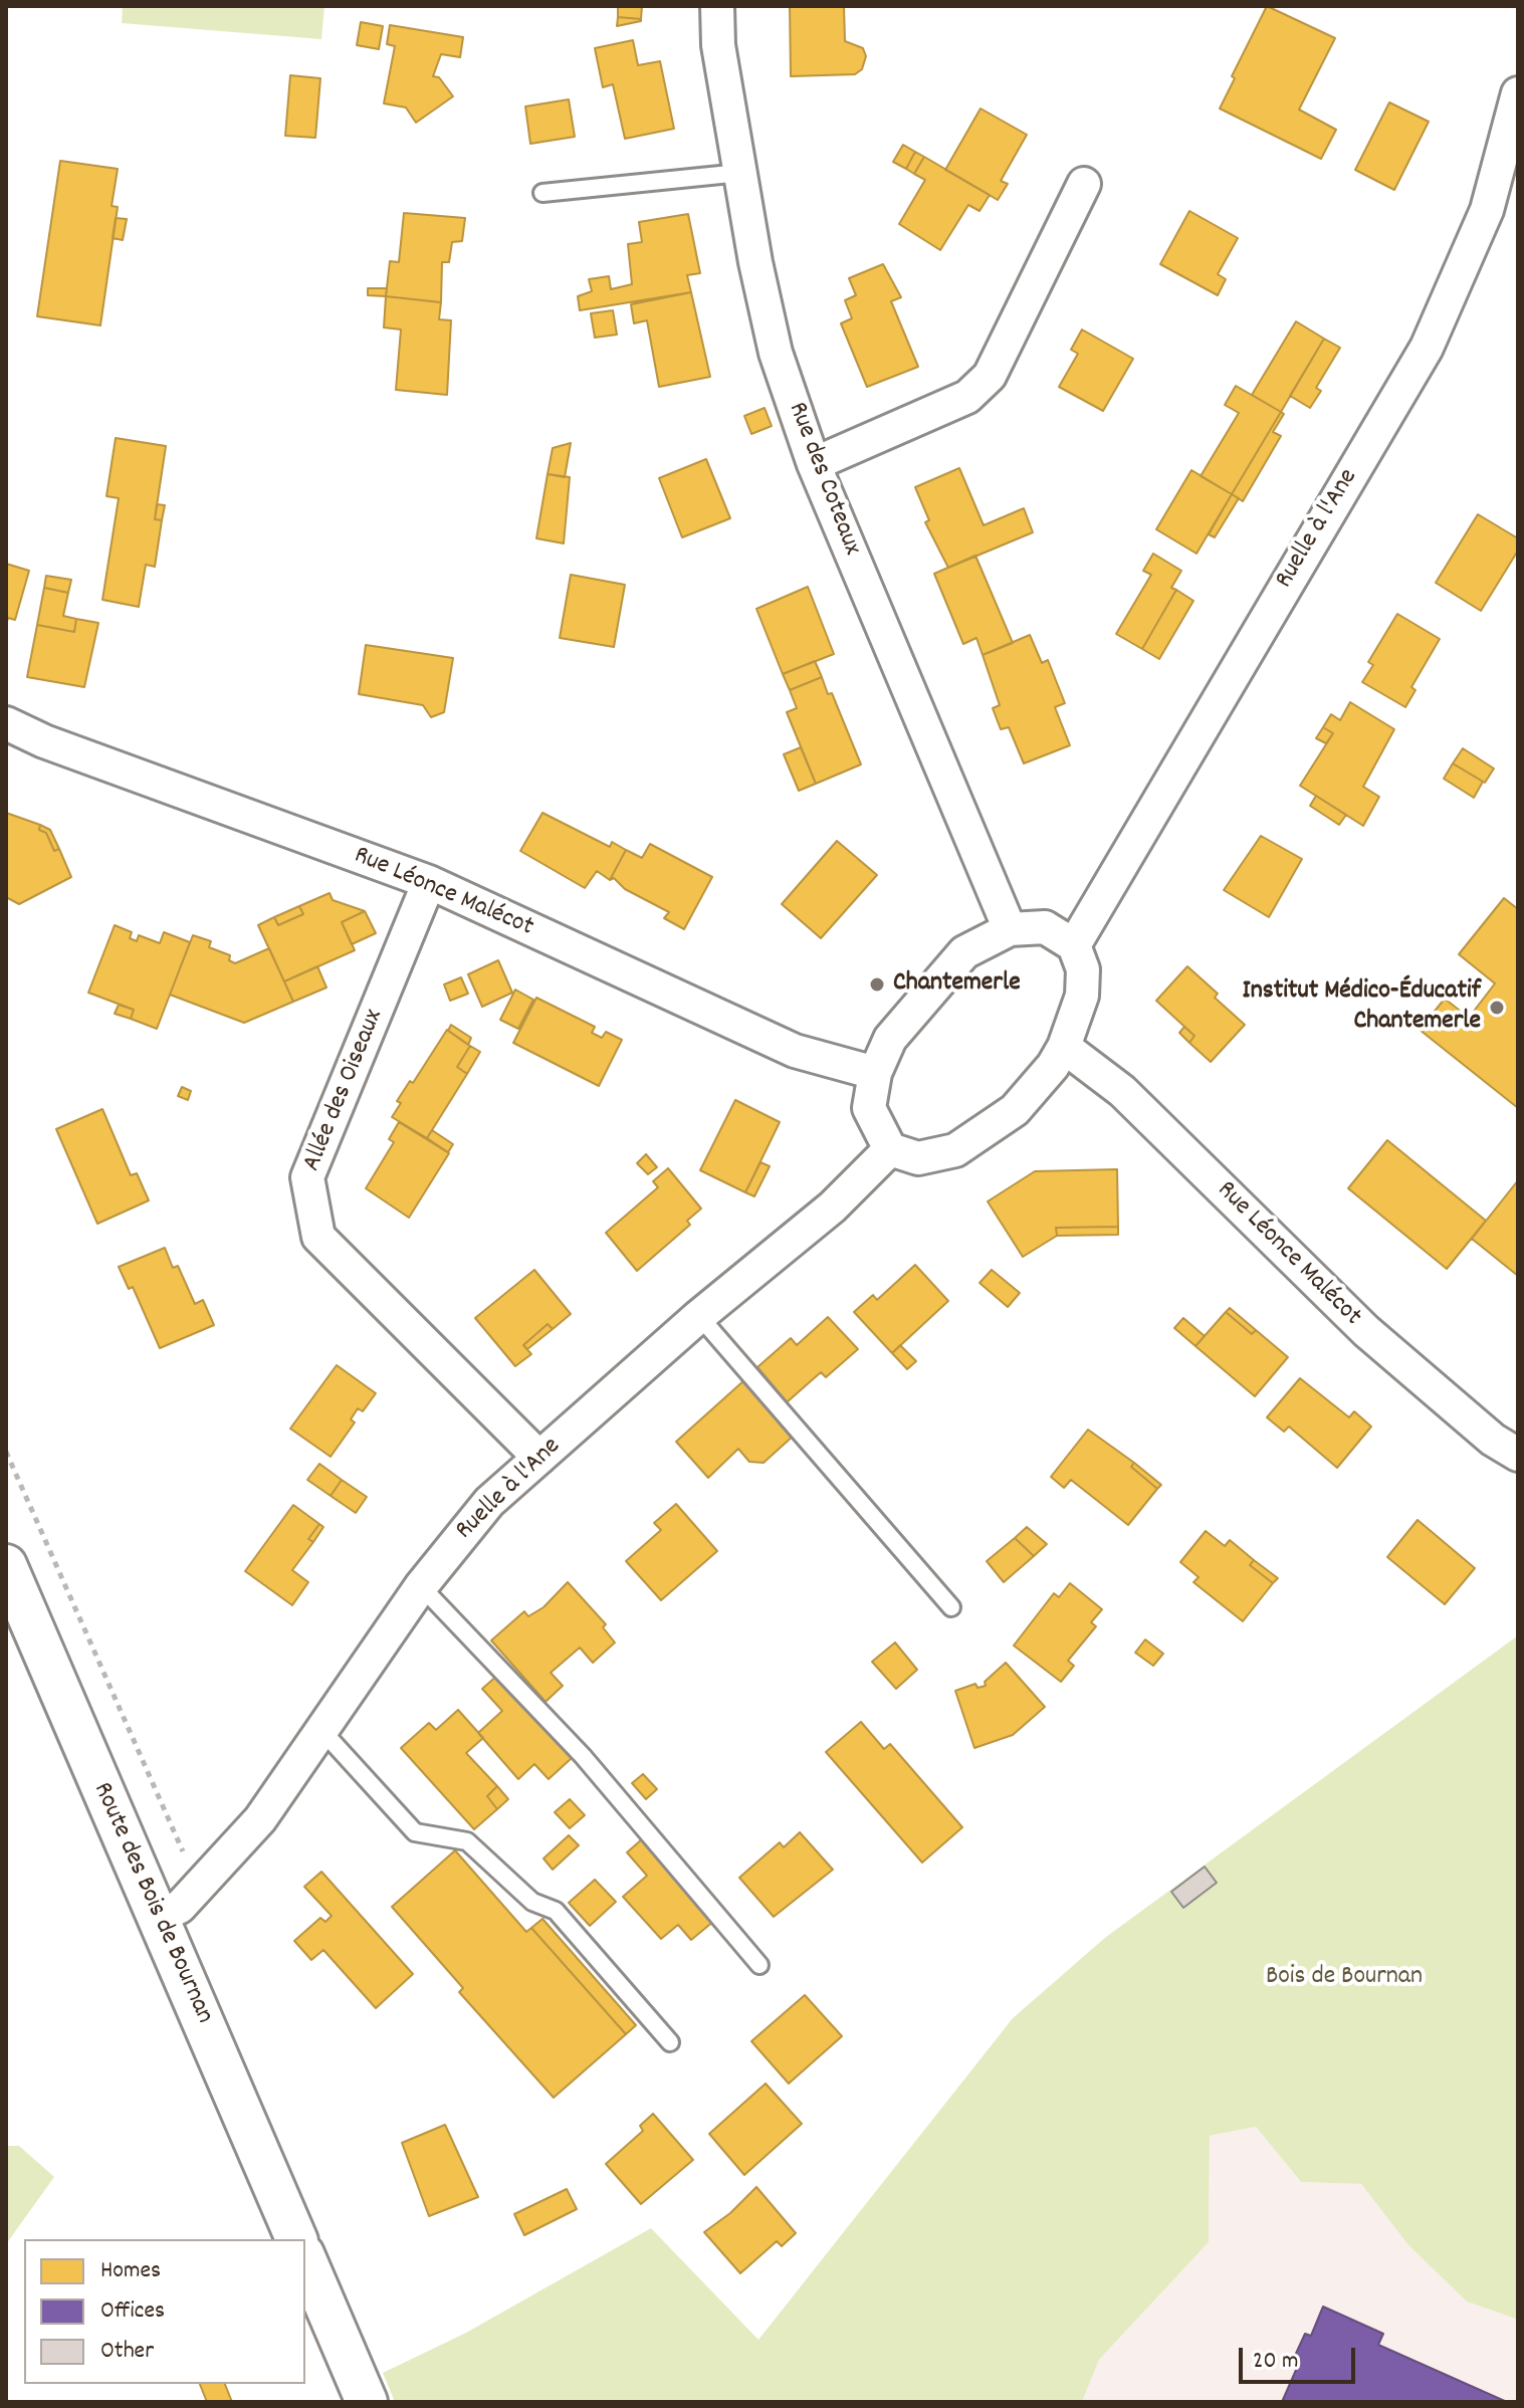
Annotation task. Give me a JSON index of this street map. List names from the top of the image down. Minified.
{"streets":{"street":["Rue des Coteaux","Ruelle à l'Ane","Rue Léonce Malécot","Allée des Oiseaux","Route des Bois de Bournan"]},"crossings":[["Ruelle à l'Ane","Allée des Oiseaux"],["Ruelle à l'Ane","Route des Bois de Bournan"],["Rue Léonce Malécot","Allée des Oiseaux"]],"parks":["Bois de Bournan"],"places":["Chantemerle","Institut Médico-Éducatif Chantemerle"],"legend":["Homes","Offices","Other"],"scale_bar":"20 m"}
